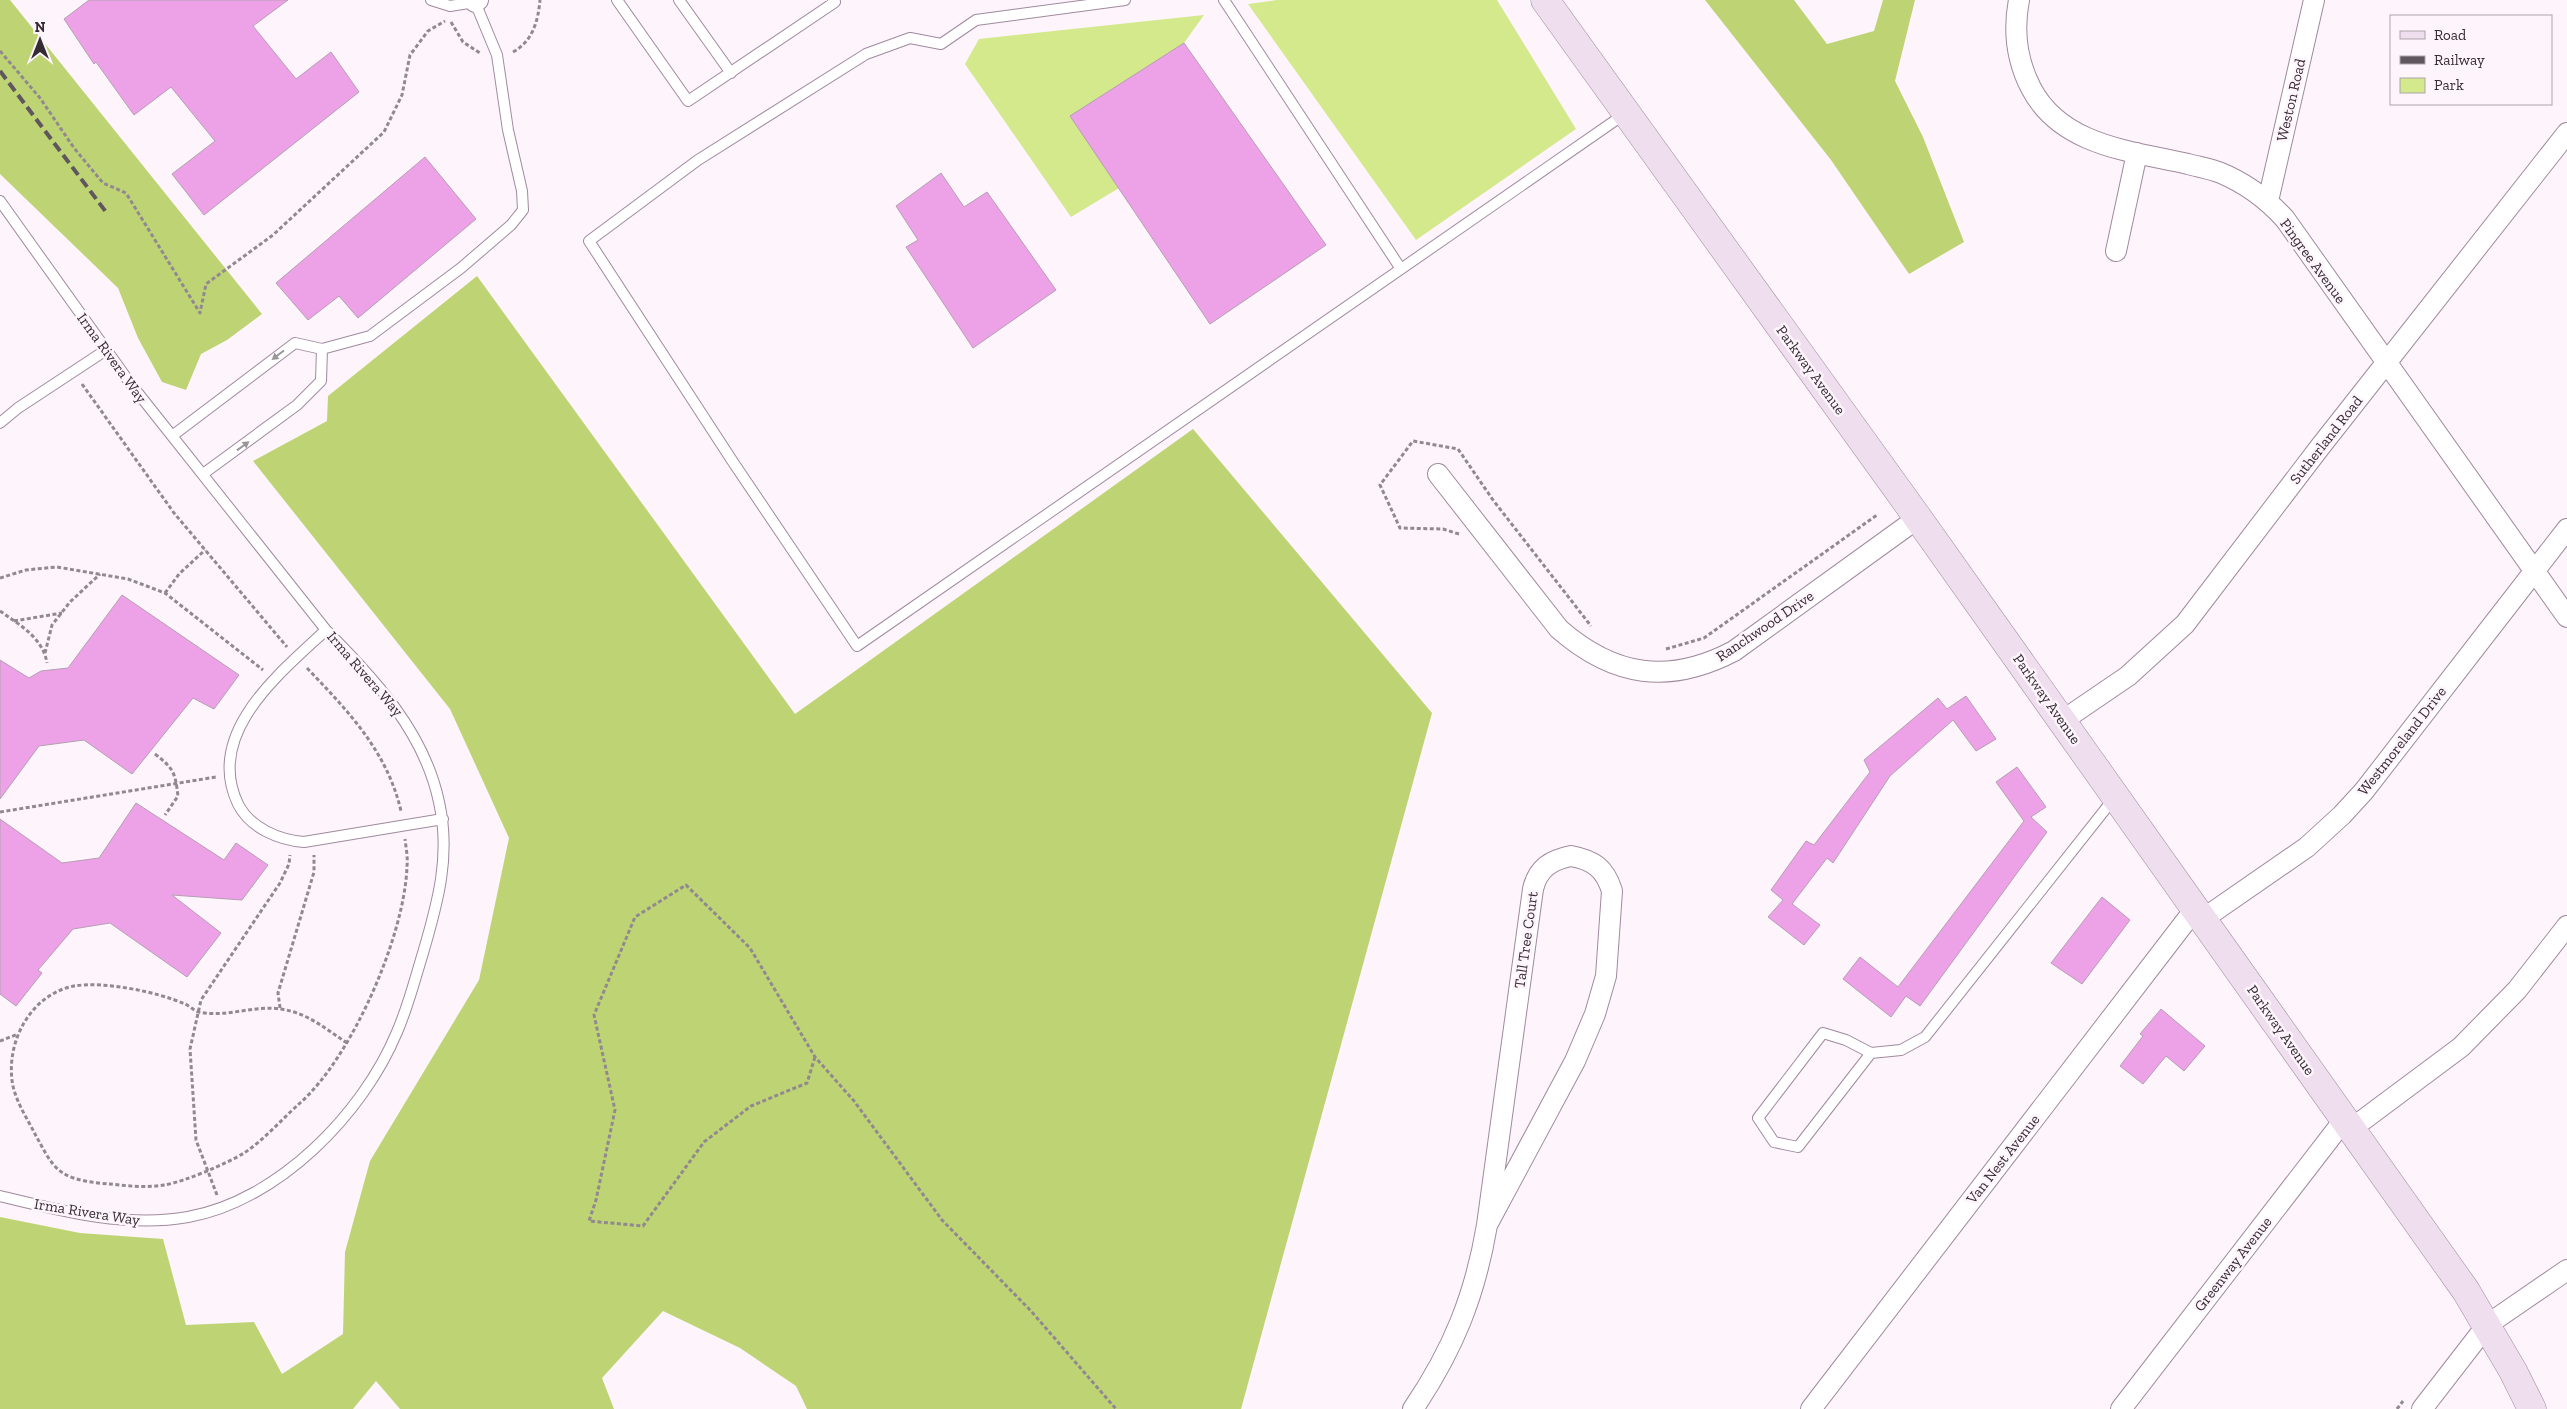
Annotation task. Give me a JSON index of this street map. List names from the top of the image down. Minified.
{"streets":{"main road":["Parkway Avenue"],"street":["Weston Road","Pingree Avenue","Sutherland Road","Ranchwood Drive","Westmoreland Drive","Tall Tree Court","Van Nest Avenue","Greenway Avenue"],"lane":["Irma Rivera Way"]},"crossings":[["Weston Road","Pingree Avenue"],["Pingree Avenue","Sutherland Road"],["Pingree Avenue","Westmoreland Drive"],["Parkway Avenue","Sutherland Road"],["Parkway Avenue","Ranchwood Drive"],["Parkway Avenue","Westmoreland Drive"],["Parkway Avenue","Van Nest Avenue"],["Parkway Avenue","Greenway Avenue"],["Westmoreland Drive","Van Nest Avenue"]],"legend":["Road","Railway","Park"],"north":"top"}
